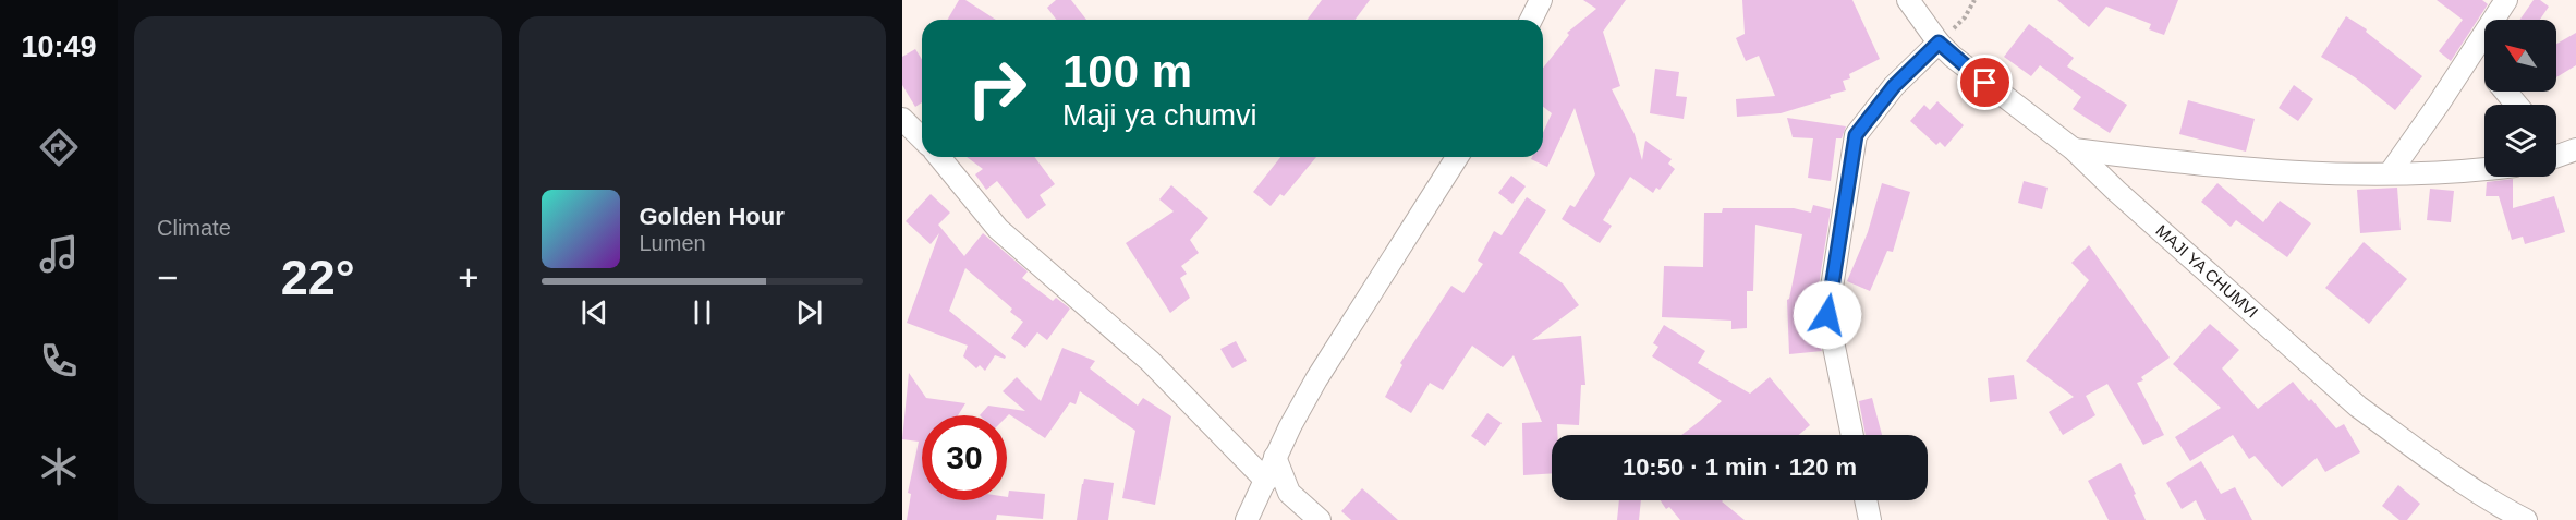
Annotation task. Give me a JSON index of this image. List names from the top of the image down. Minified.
{"streets":{"street":["MAJI YA CHUMVI"]},"north":"top left","page":{"tabs":"10:49","tile":"Climate","turn":["100 m","Maji ya chumvi"],"song":["Golden Hour","Lumen"],"heat":["−","22°","+"],"limit":"30","trip":"10:50 · 1 min · 120 m"}}
